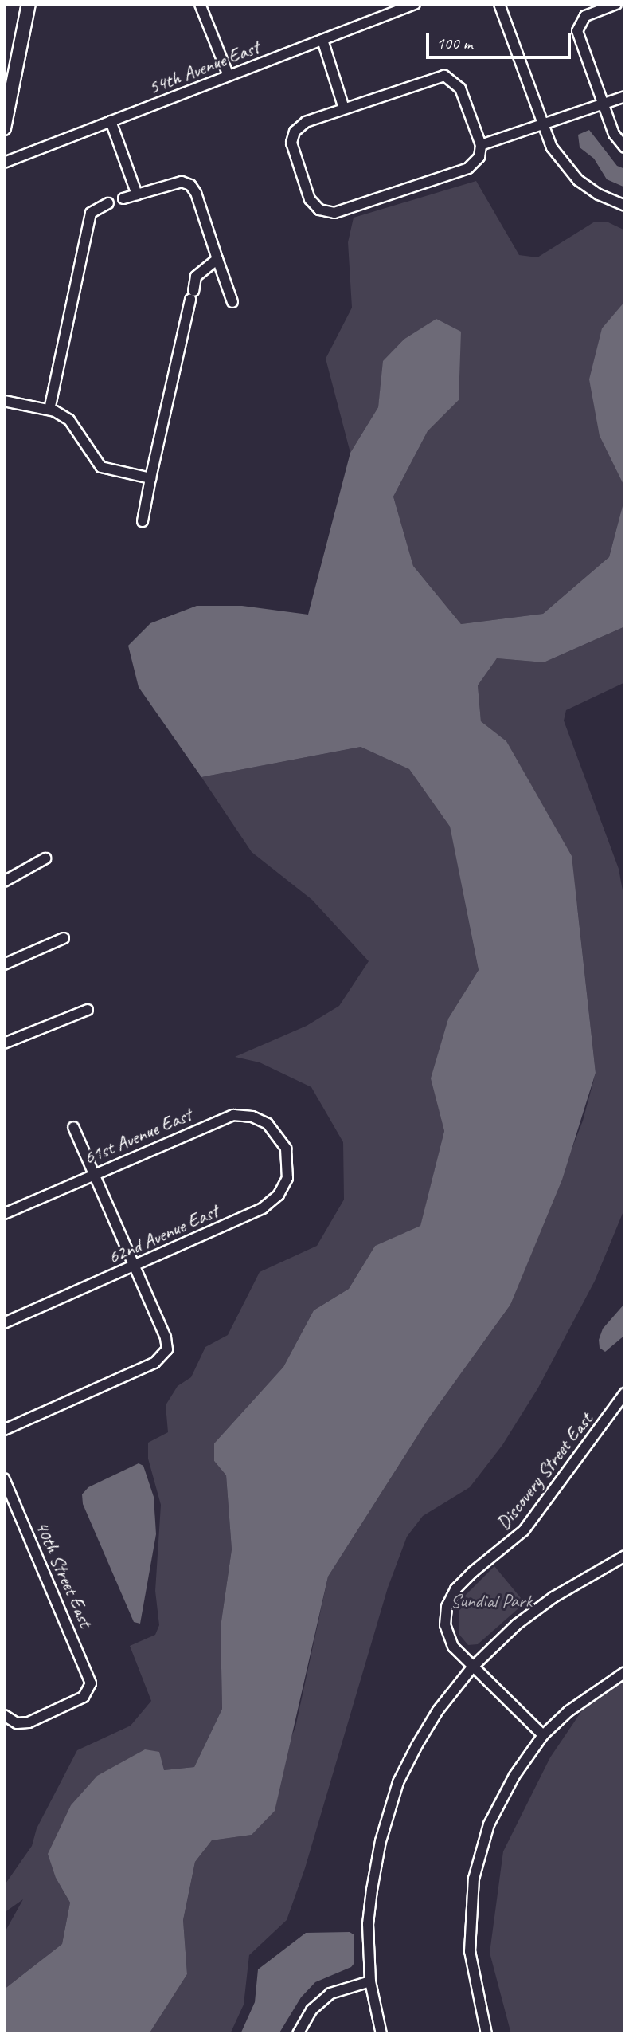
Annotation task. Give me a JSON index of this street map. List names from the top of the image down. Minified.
{"streets":{"street":["54th Avenue East","61st Avenue East","62nd Avenue East","Discovery Street East","40th Street East"]},"crossings":[["61st Avenue East","62nd Avenue East"]],"parks":["Sundial Park"],"scale_bar":"100 m"}
